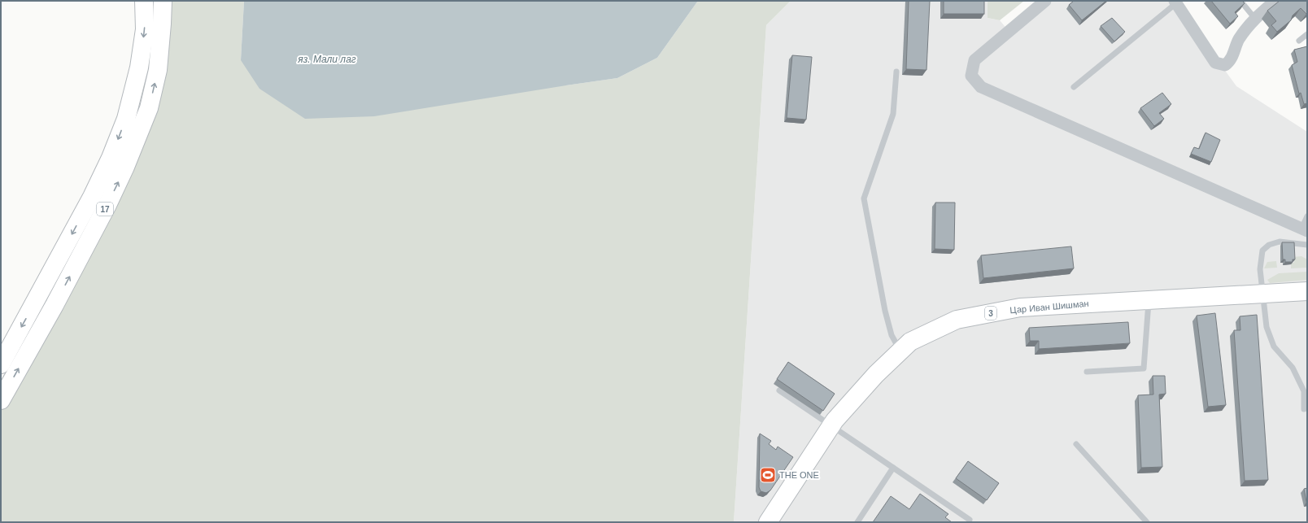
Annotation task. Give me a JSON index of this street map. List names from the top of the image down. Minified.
{"streets":{"main road":["17","Цар Иван Шишман","3"]},"water":["яз. Мали лаг"],"places":{"sports":["THE ONE"]}}
